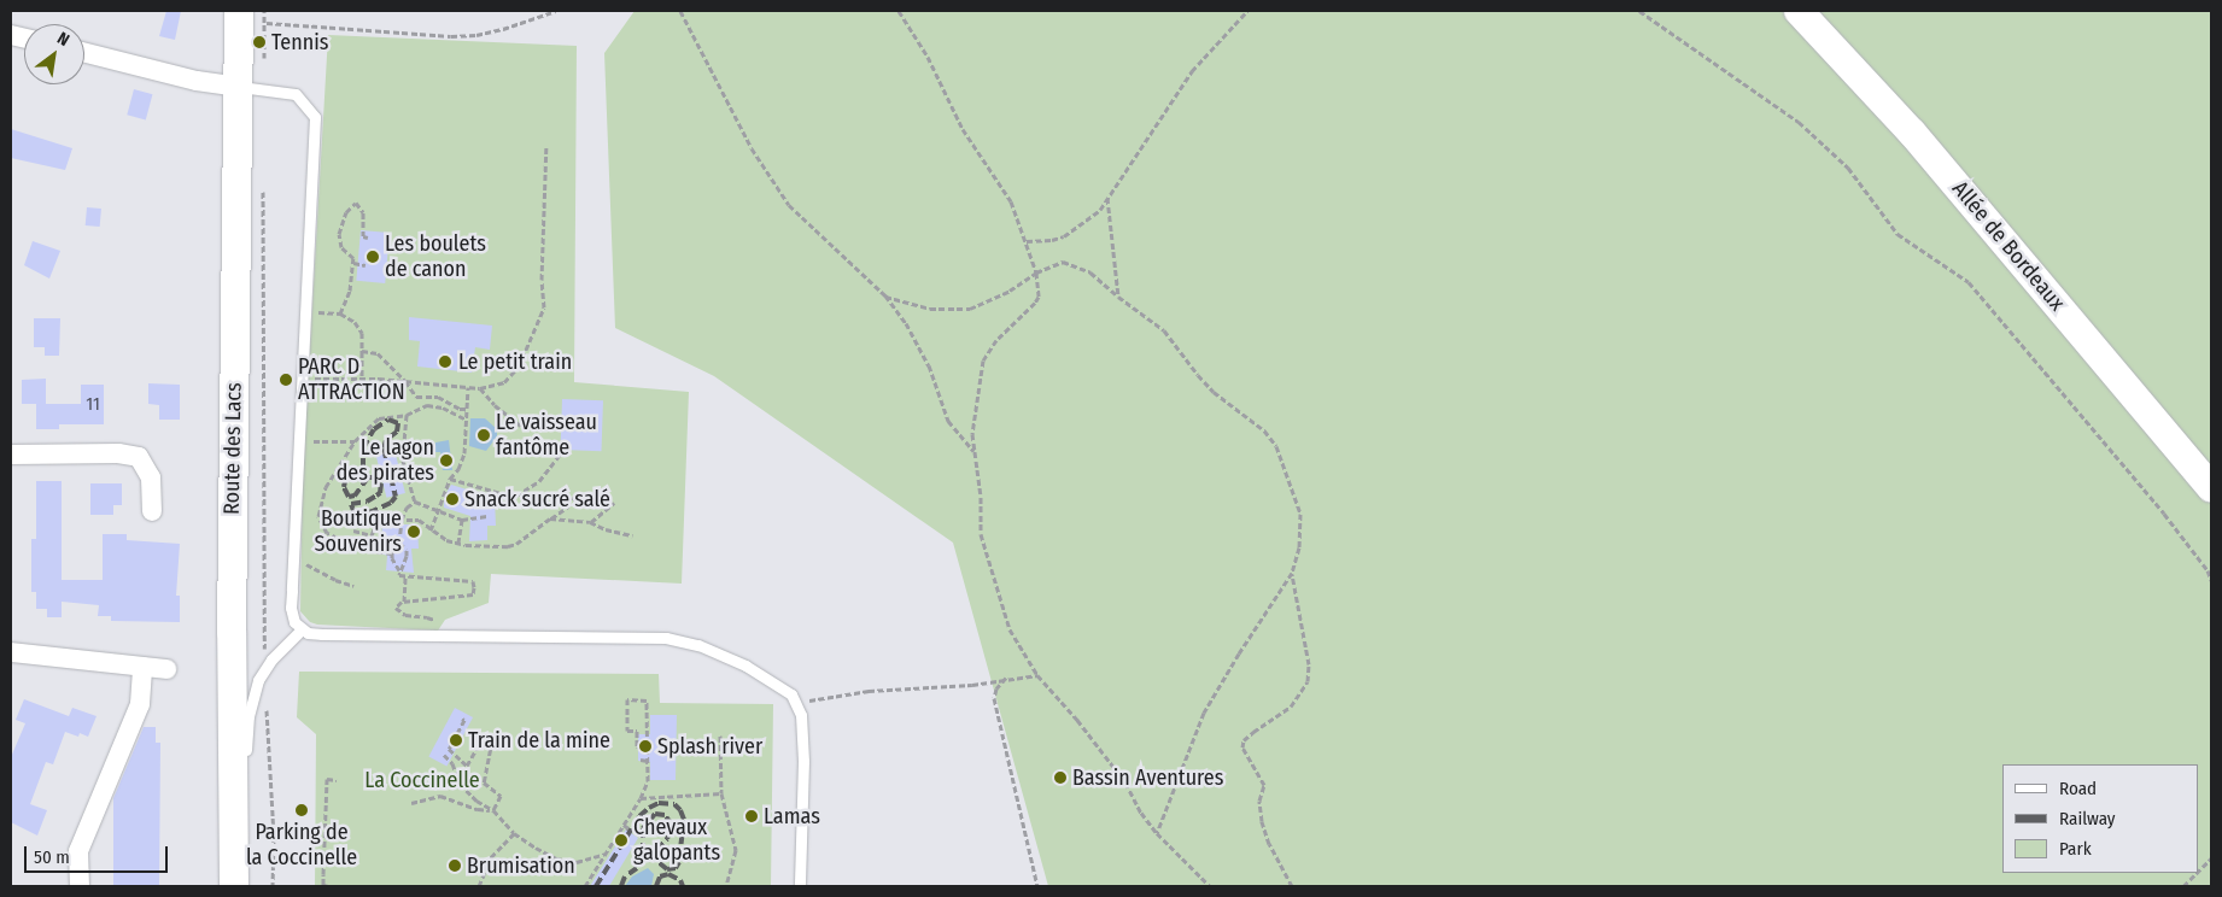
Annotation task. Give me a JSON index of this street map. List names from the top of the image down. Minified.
{"streets":{"main road":["Allée de Bordeaux","Route des Lacs"]},"parks":["La Coccinelle"],"places":["Tennis","Les boulets de canon","Le petit train","PARC D ATTRACTION","Le vaisseau fantôme","Le lagon des pirates","Snack sucré salé","Boutique Souvenirs","Train de la mine","Splash river","Bassin Aventures","Parking de la Coccinelle","Lamas","Chevaux galopants","Brumisation"],"house_numbers":["11"],"legend":["Road","Railway","Park"],"scale_bar":"50 m","north":"top right"}
